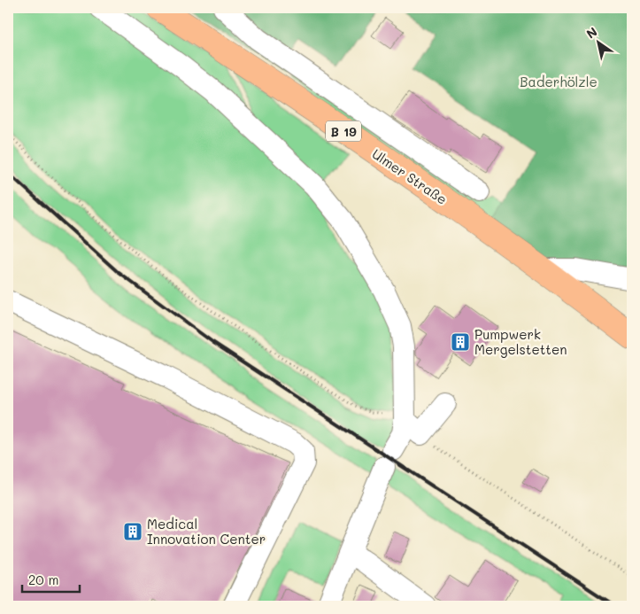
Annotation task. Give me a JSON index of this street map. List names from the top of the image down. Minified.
{"streets":{"main road":["B 19","Ulmer Straße"]},"crossings":[["B 19","Ulmer Straße"]],"parks":["Baderhölzle"],"places":{"building":["Pumpwerk Mergelstetten","Medical Innovation Center"]},"scale_bar":"20 m","north":"top left"}
